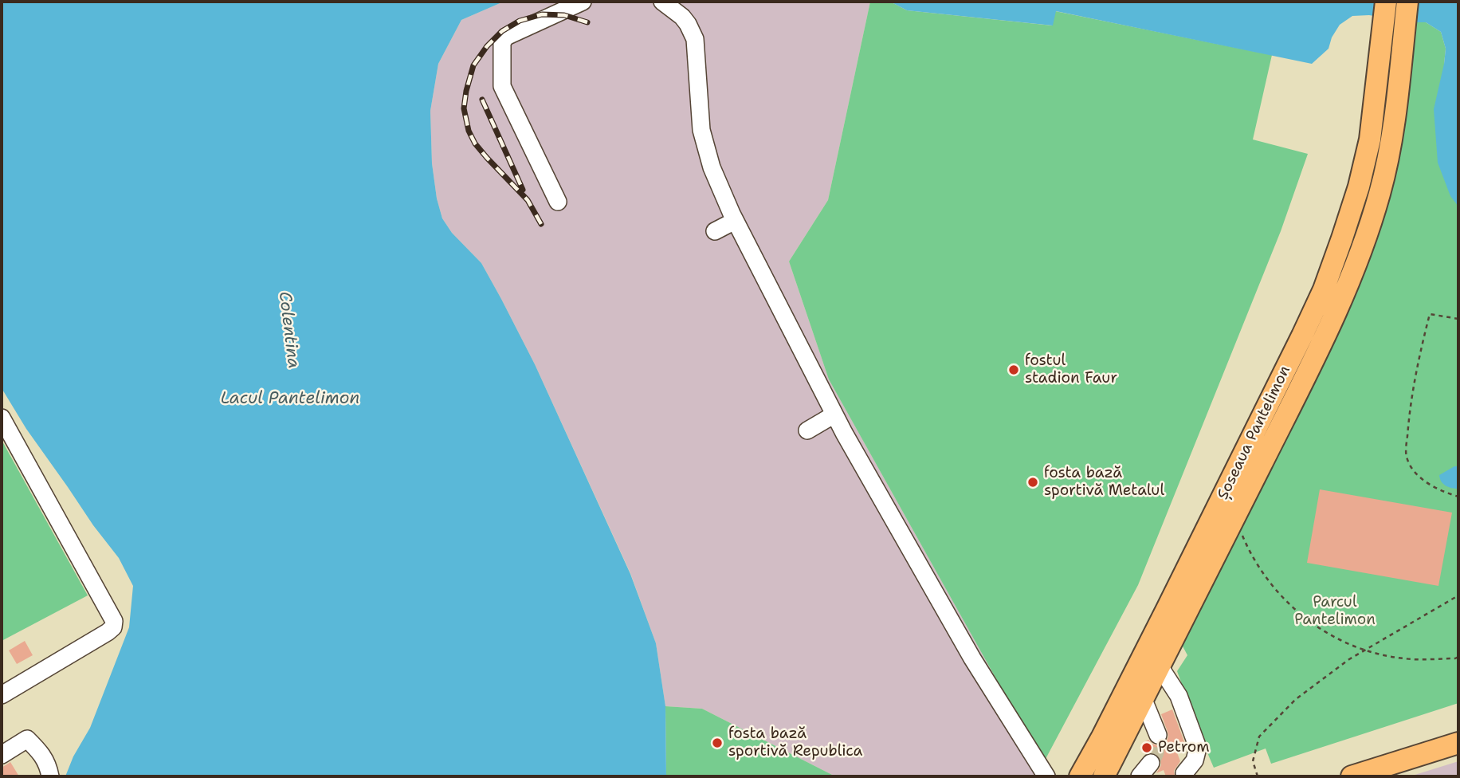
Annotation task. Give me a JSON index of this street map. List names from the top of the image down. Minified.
{"streets":{"main road":["Șoseaua Pantelimon"]},"water":["Colentina","Lacul Pantelimon"],"parks":["Parcul Pantelimon"],"places":["fostul stadion Faur","fosta bază sportivă Metalul","fosta bază sportivă Republica","Petrom"]}
